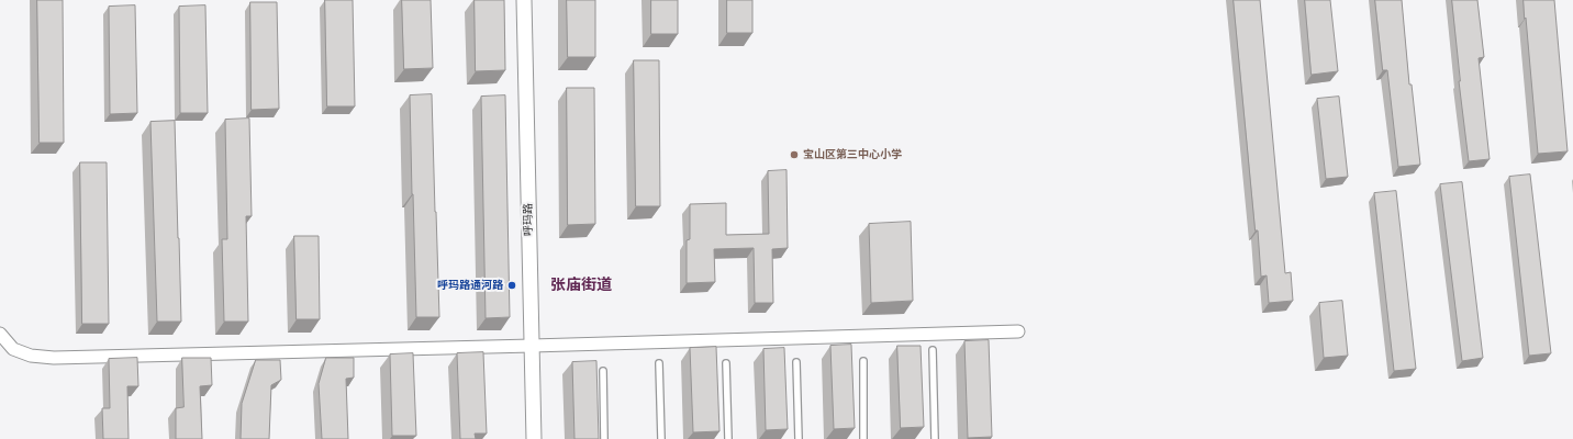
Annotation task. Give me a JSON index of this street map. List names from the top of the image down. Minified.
{"streets":{"street":["呼玛路"]},"districts":["张庙街道"],"places":["宝山区第三中心小学","呼玛路通河路"]}
